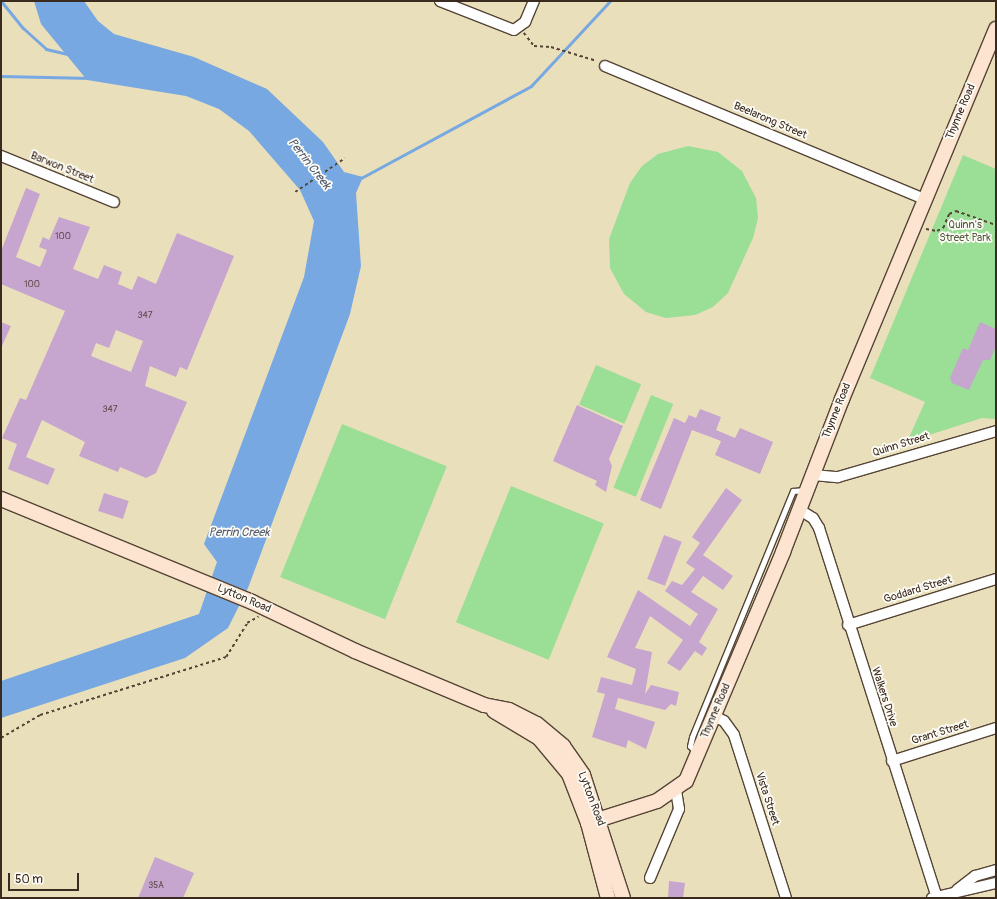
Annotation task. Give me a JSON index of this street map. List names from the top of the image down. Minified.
{"streets":{"main road":["Thynne Road","Lytton Road"],"street":["Beelarong Street","Barwon Street","Quinn Street","Goddard Street","Walkers Drive","Grant Street","Vista Street"]},"crossings":[["Thynne Road","Beelarong Street"],["Thynne Road","Quinn Street"],["Thynne Road","Lytton Road"],["Thynne Road","Walkers Drive"],["Thynne Road","Vista Street"],["Goddard Street","Walkers Drive"],["Walkers Drive","Grant Street"]],"water":["Perrin Creek"],"parks":["Quinn's Street Park"],"house_numbers":["100","100","347","347","35A"],"scale_bar":"50 m"}
